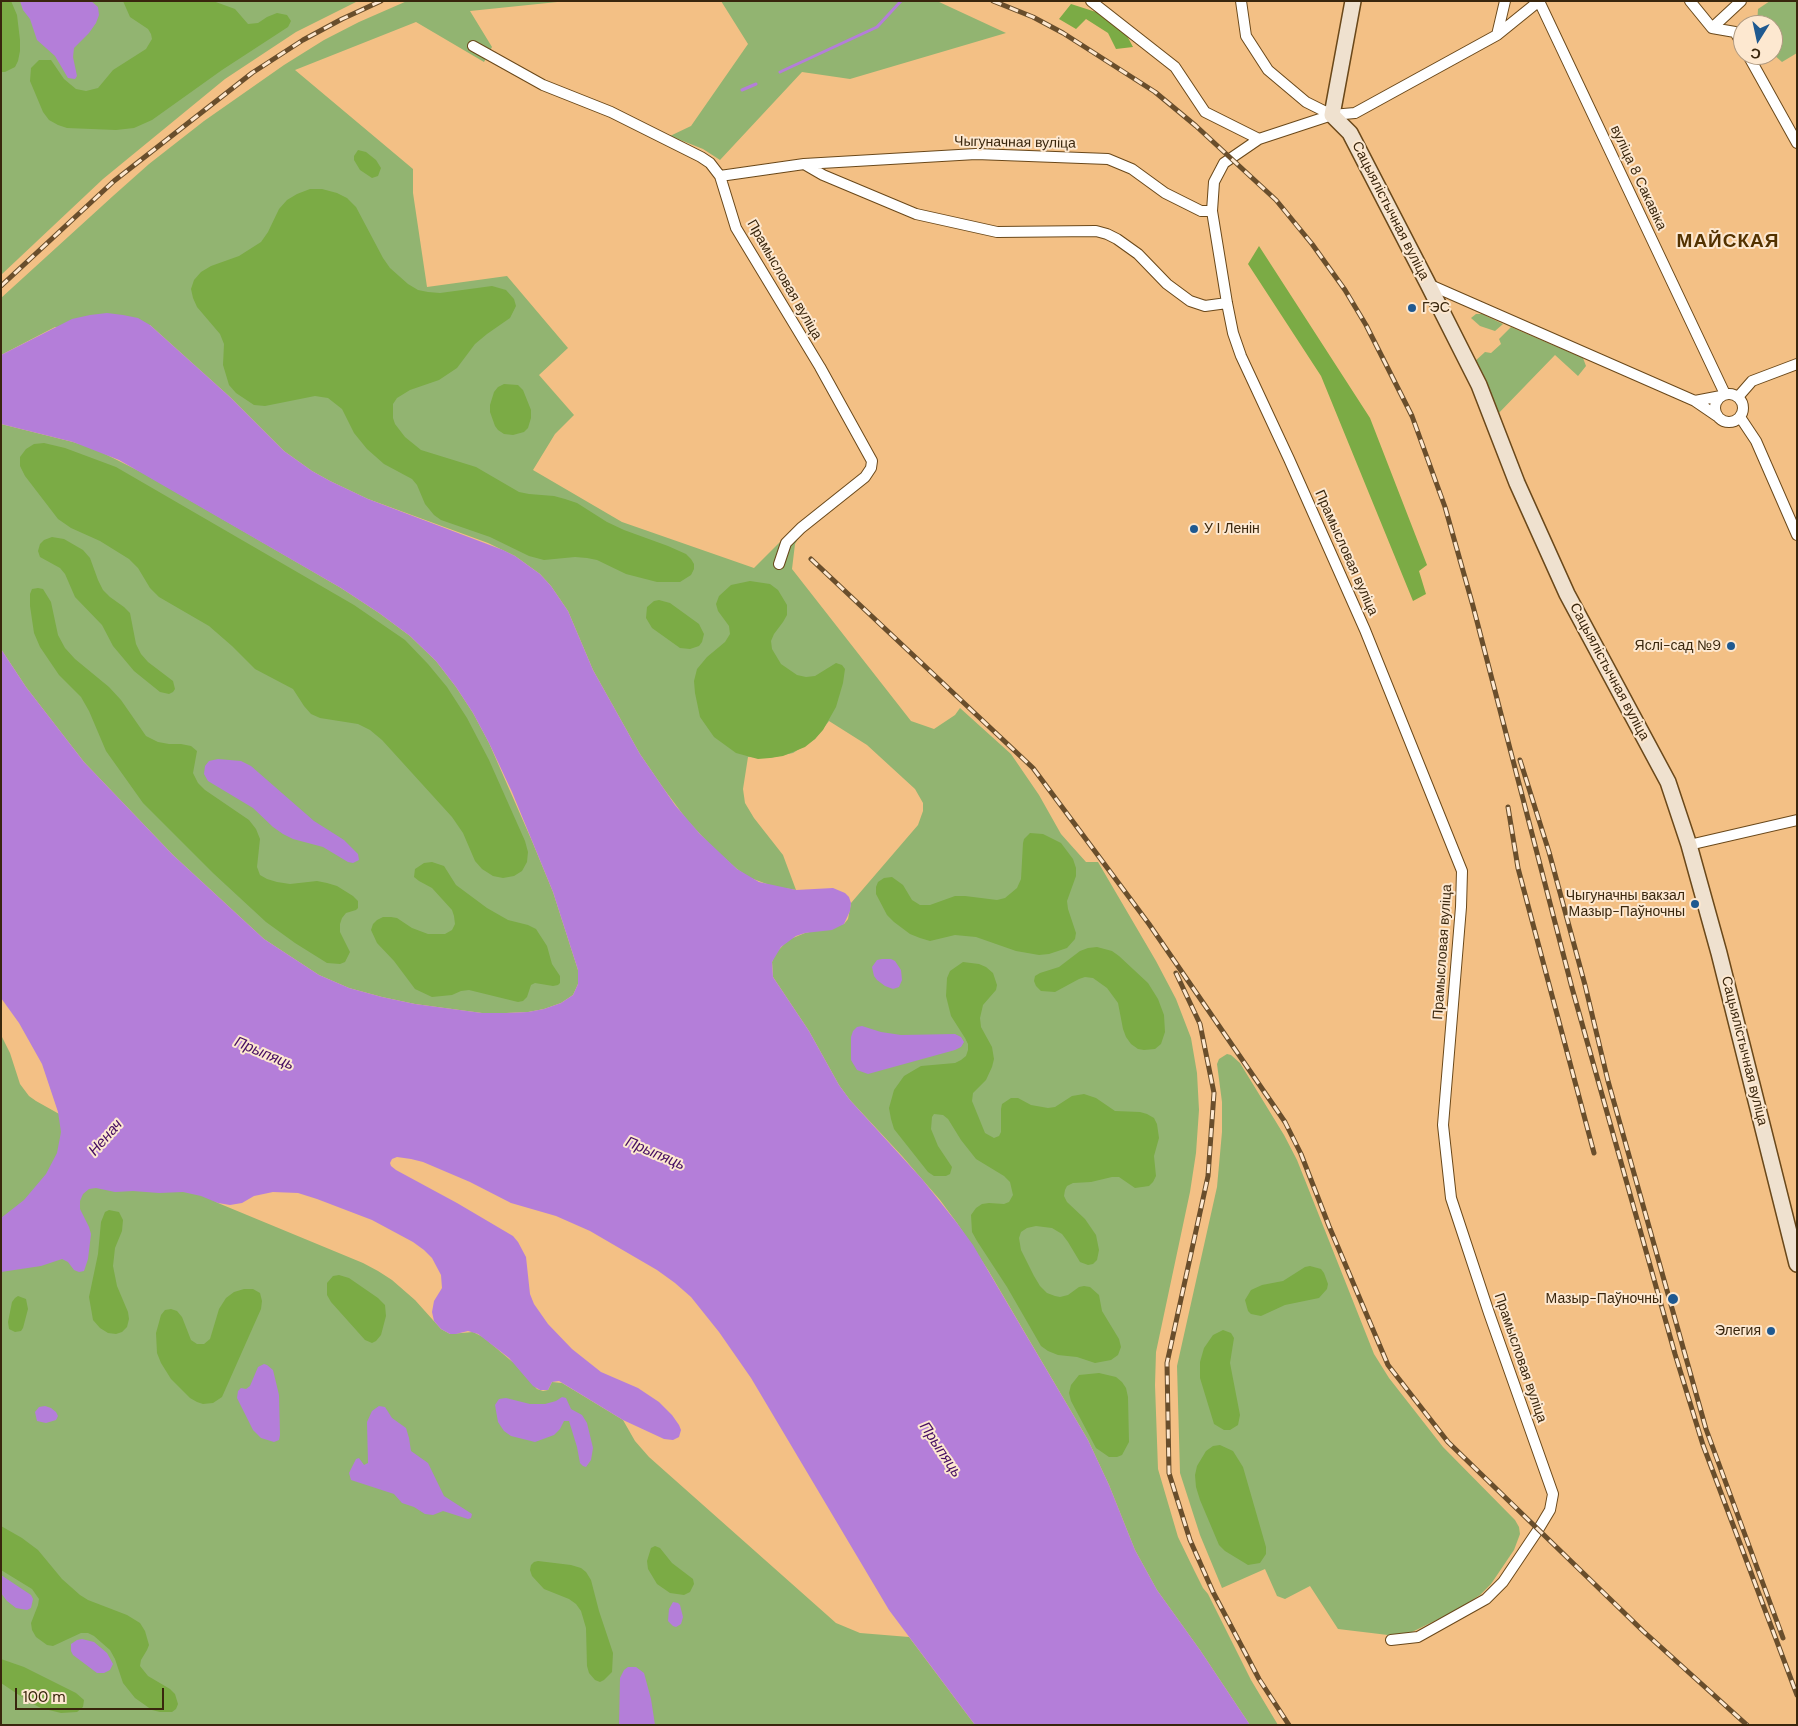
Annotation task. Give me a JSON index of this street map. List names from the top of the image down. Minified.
{"streets":{"street":["Чыгуначная вуліца","вуліца 8 Сакавіка","Сацыялістычная вуліца","Прамысловая вуліца"]},"crossings":[["Чыгуначная вуліца","Прамысловая вуліца"],["вуліца 8 Сакавіка","Прамысловая вуліца"],["Сацыялістычная вуліца","Прамысловая вуліца"]],"districts":["МАЙСКАЯ"],"water":["Прыпяць","Ненач"],"places":["ГЭС","У І Ленін","Яслі-сад №9","Чыгуначны вакзал Мазыр-Паўночны","Мазыр-Паўночны","Элегия"],"scale_bar":"100 m","north":"bottom"}
